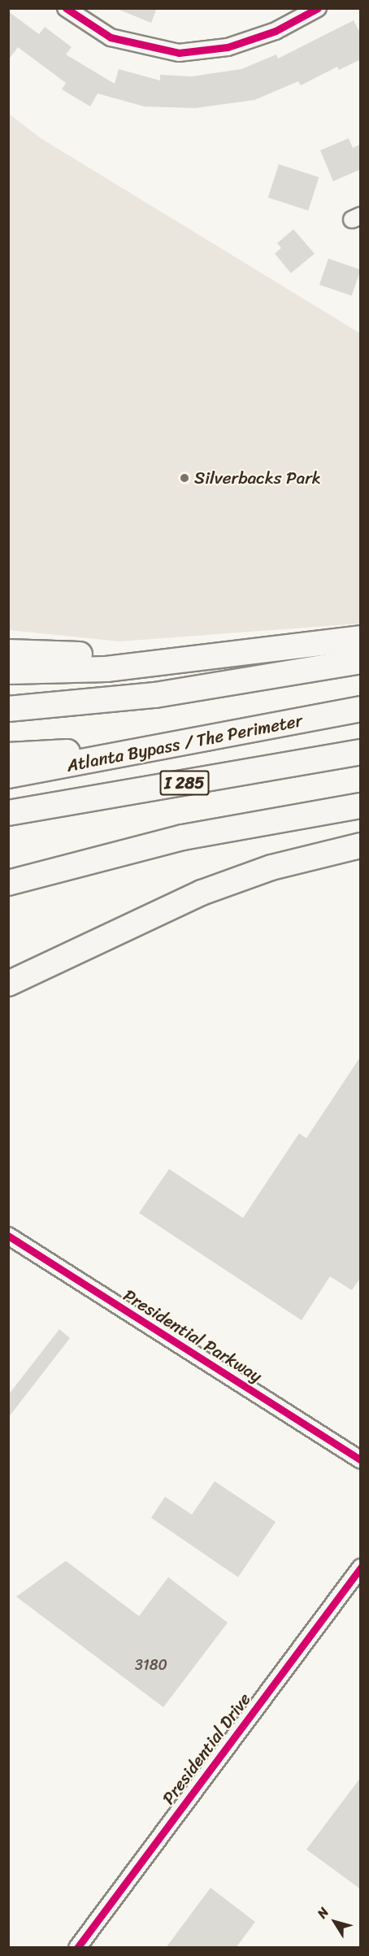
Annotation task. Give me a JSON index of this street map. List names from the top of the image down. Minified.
{"streets":{"highway":["Atlanta Bypass / The Perimeter","I 285"],"street":["Presidential Parkway","Presidential Drive"]},"places":["Silverbacks Park"],"house_numbers":["3180"],"north":"top left"}
